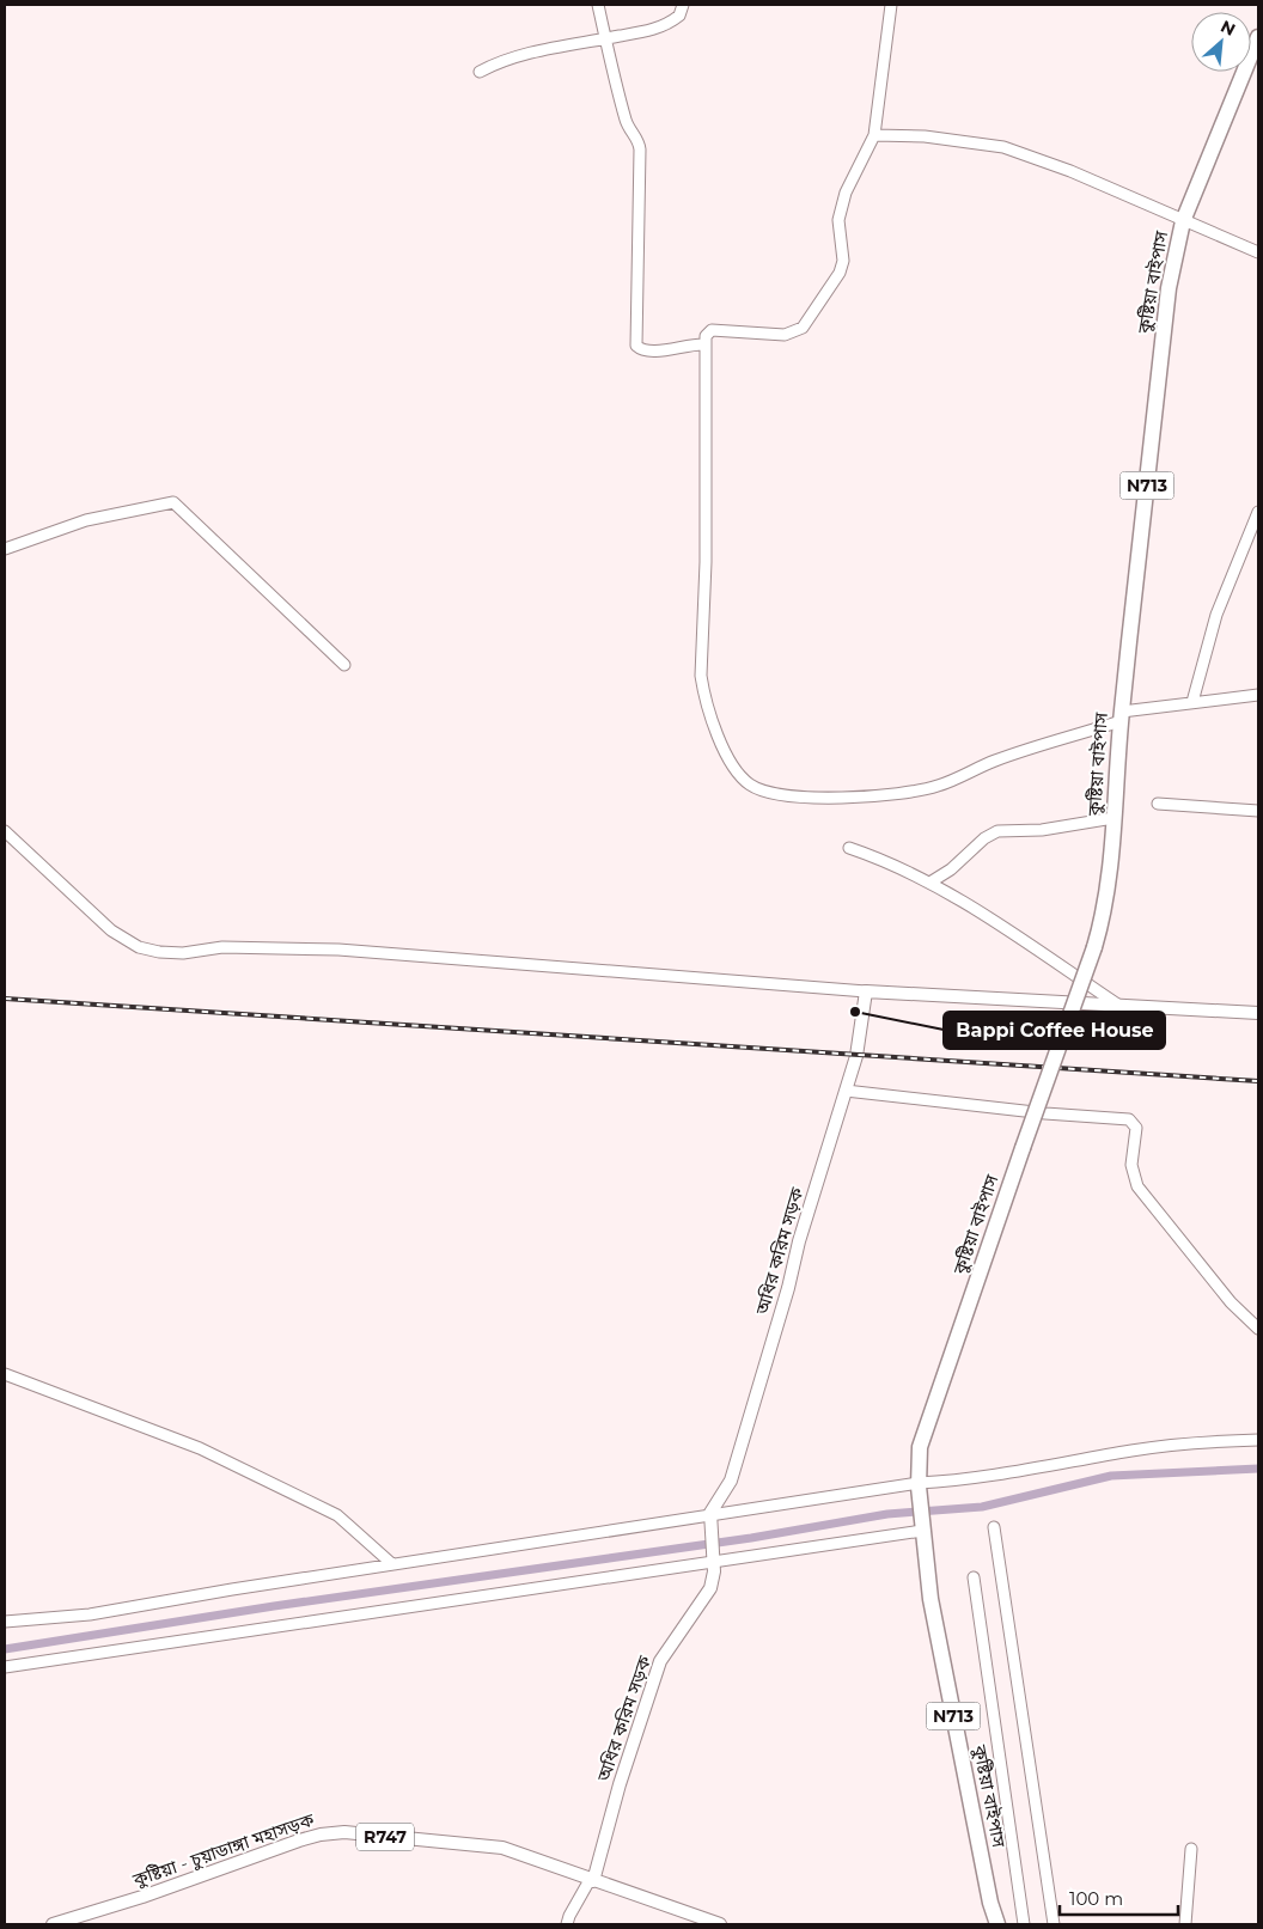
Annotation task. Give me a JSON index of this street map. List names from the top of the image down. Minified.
{"streets":{"highway":["কুষ্টিয়া বাইপাস","N713"],"main road":["অধির করিম সড়ক","R747","কুষ্টিয়া - চুয়াডাঙ্গা মহাসড়ক"]},"crossings":[["অধির করিম সড়ক","কুষ্টিয়া - চুয়াডাঙ্গা মহাসড়ক"]],"places":["Bappi Coffee House"],"scale_bar":"100 m","north":"top right"}
